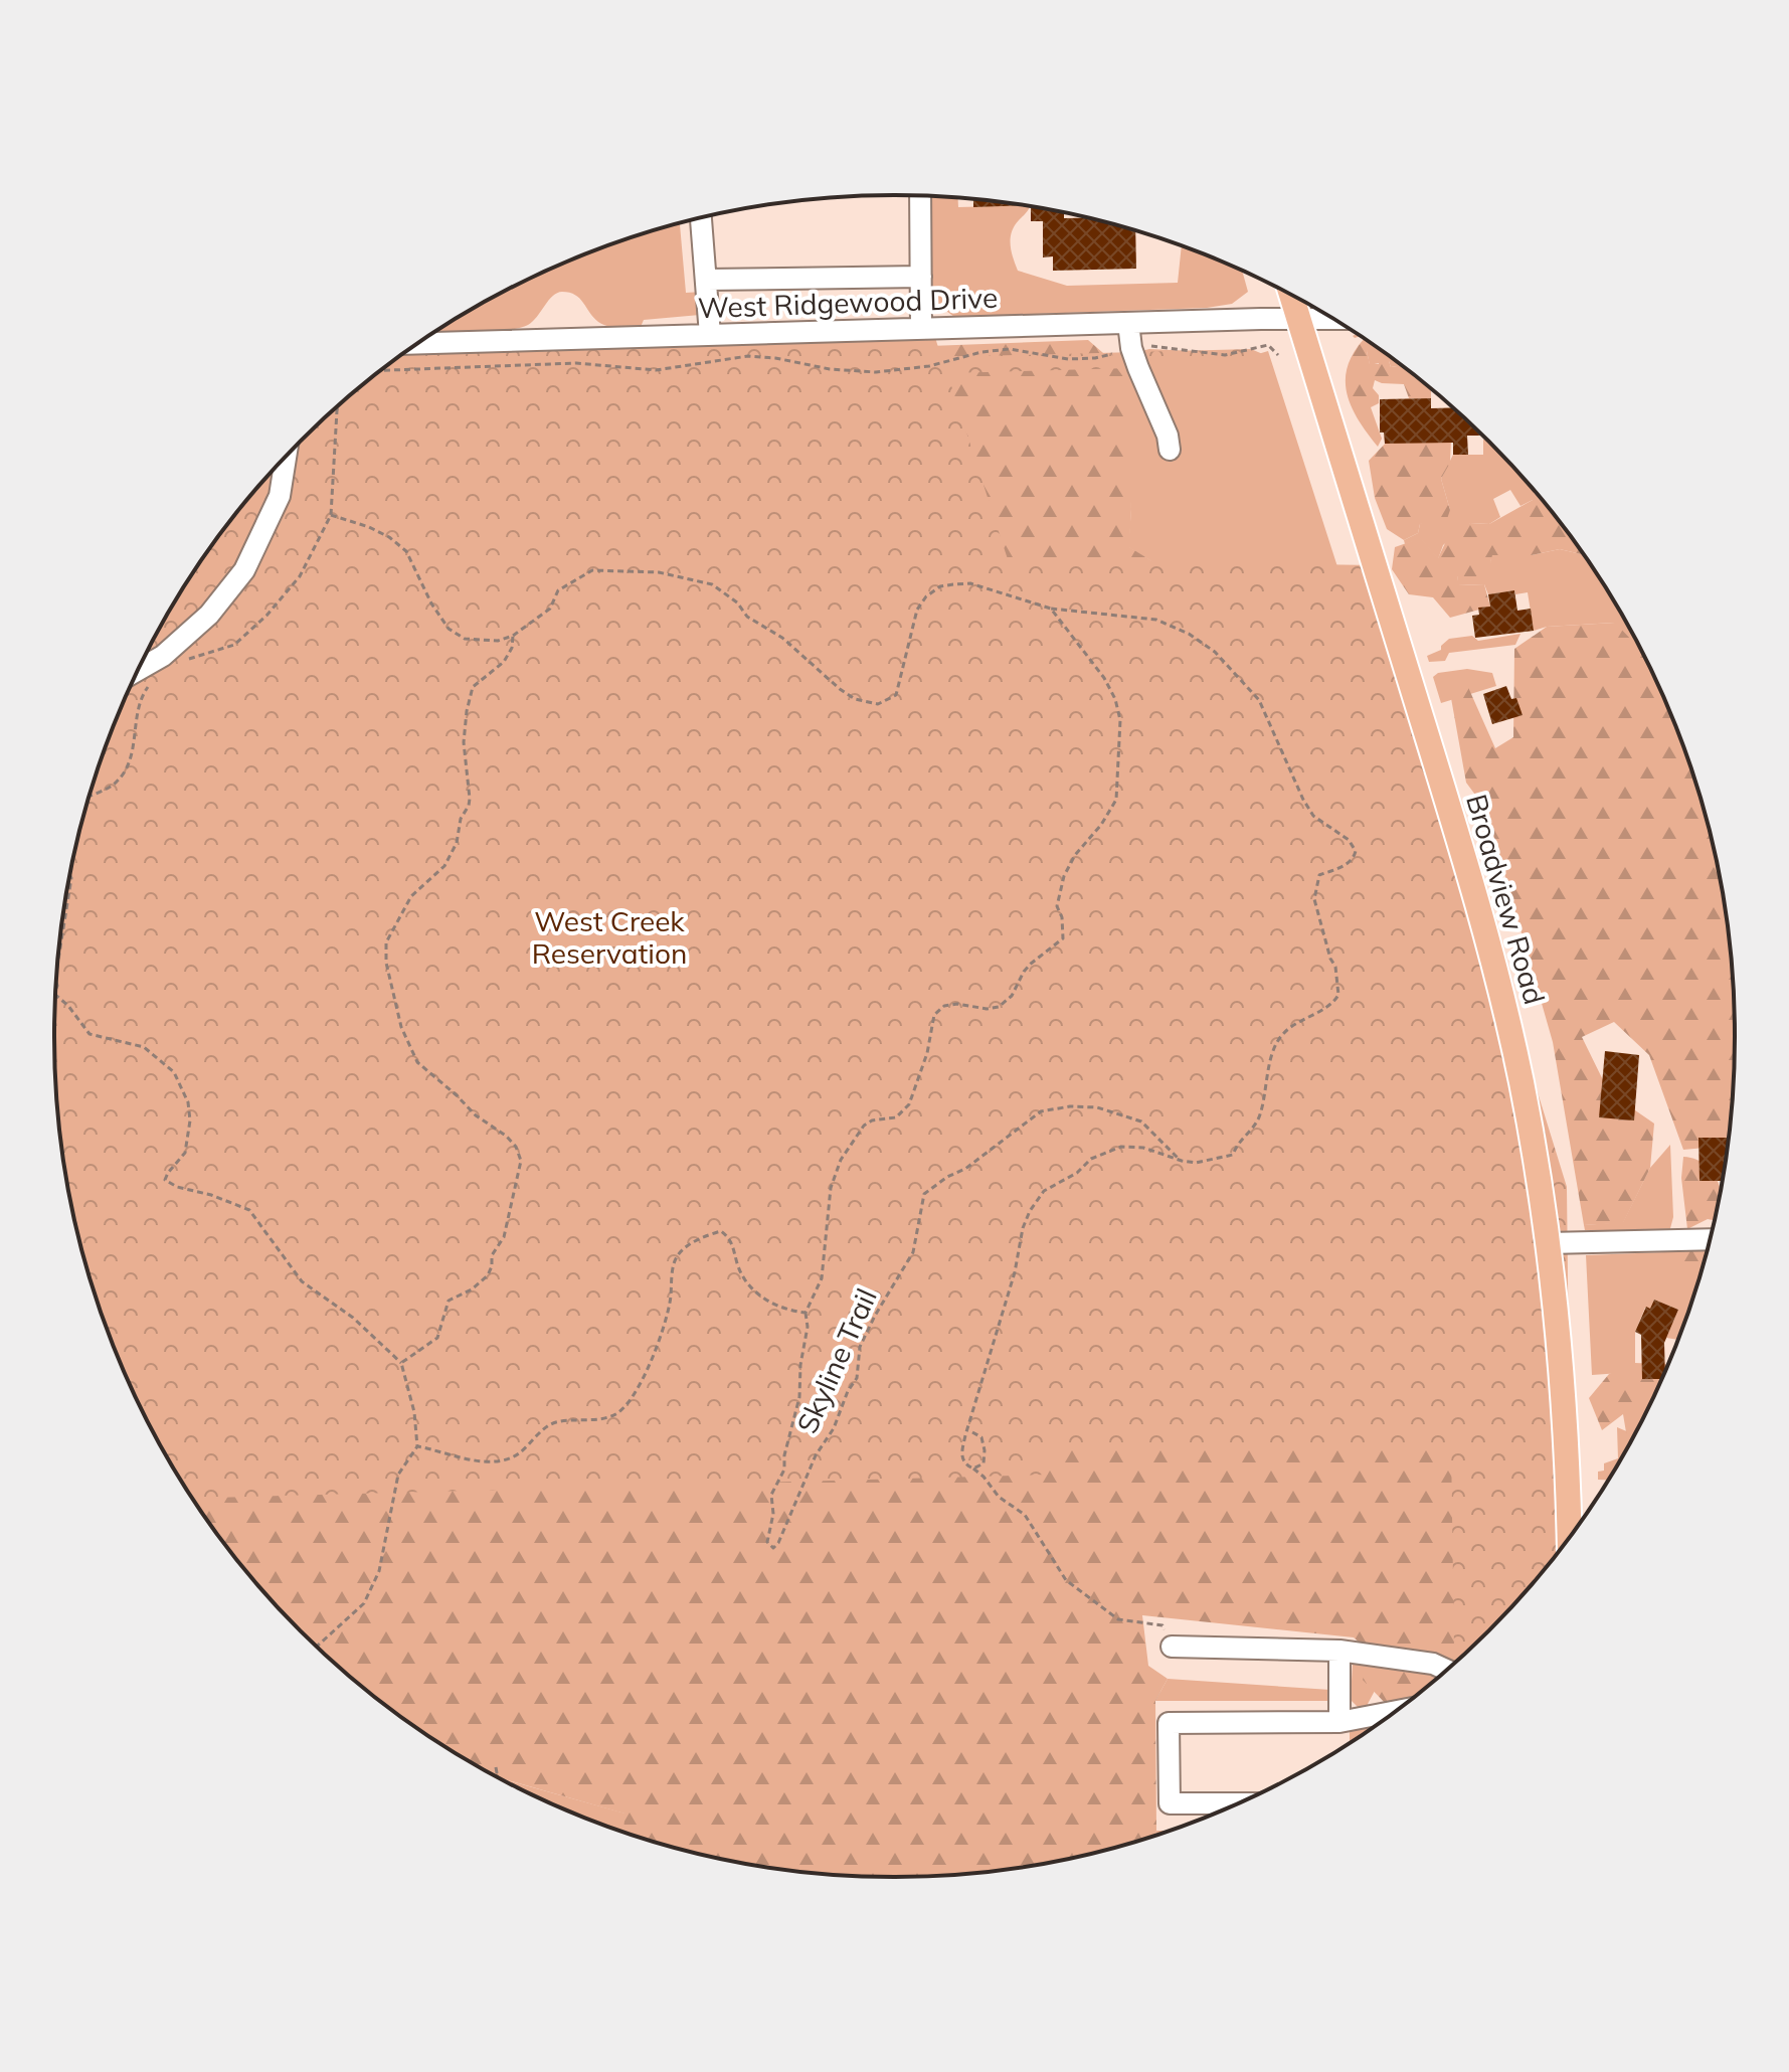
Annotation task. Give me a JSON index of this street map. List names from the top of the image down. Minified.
{"streets":{"main road":["Broadview Road"],"street":["West Ridgewood Drive"],"path":["Skyline Trail"]},"crossings":[["West Ridgewood Drive","Broadview Road"]],"parks":["West Creek Reservation"]}
